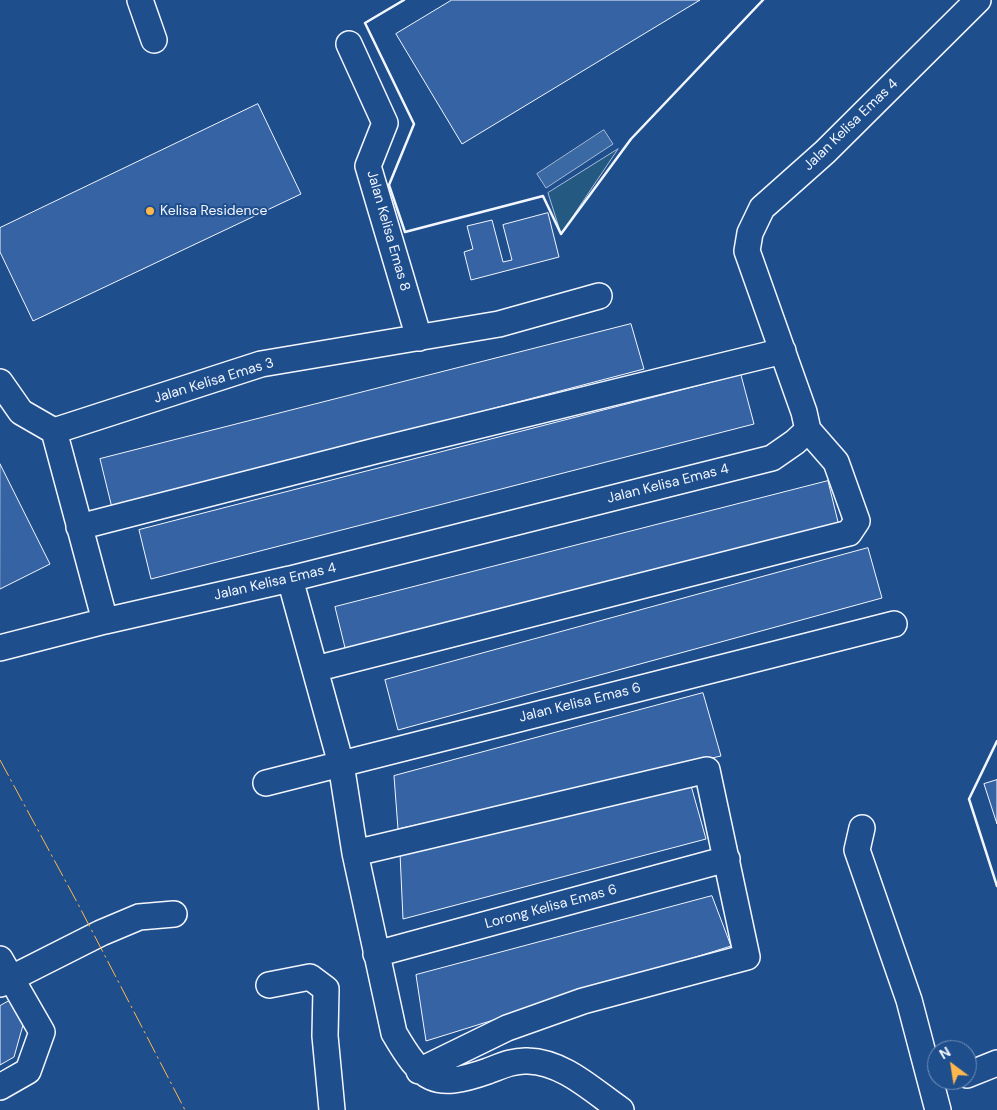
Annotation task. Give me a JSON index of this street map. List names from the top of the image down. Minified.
{"streets":{"street":["Jalan Kelisa Emas 4","Jalan Kelisa Emas 8","Jalan Kelisa Emas 3","Jalan Kelisa Emas 6","Lorong Kelisa Emas 6"]},"crossings":[["Jalan Kelisa Emas 8","Jalan Kelisa Emas 3"]],"places":["Kelisa Residence"],"north":"top left"}
